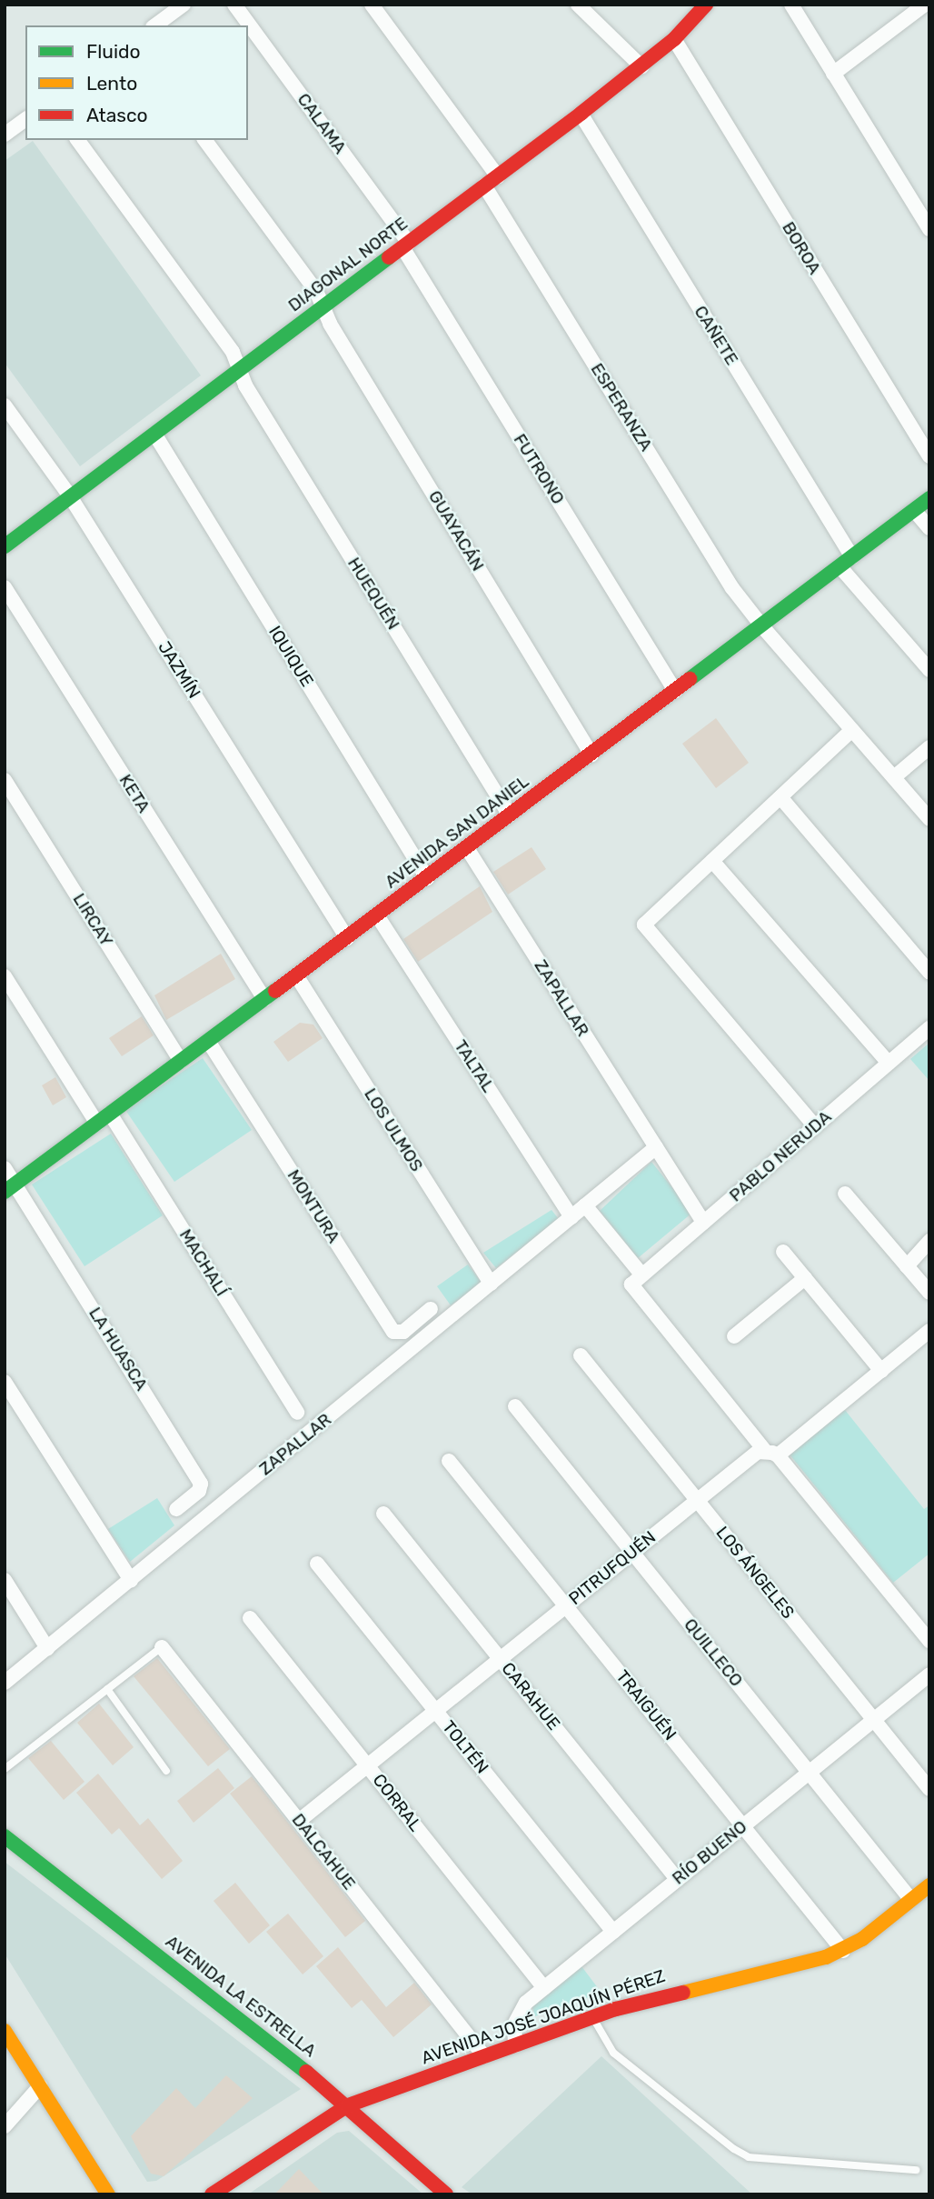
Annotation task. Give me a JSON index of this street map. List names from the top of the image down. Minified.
{"streets":{"street":["CALAMA","BOROA","DIAGONAL NORTE","CAÑETE","ESPERANZA","FUTRONO","GUAYACÁN","HUEQUÉN","IQUIQUE","JAZMÍN","KETA","AVENIDA SAN DANIEL","LIRCAY","ZAPALLAR","TALTAL","LOS ULMOS","PABLO NERUDA","MONTURA","MACHALÍ","LA HUASCA","PITRUFQUÉN","LOS ÁNGELES","QUILLECO","CARAHUE","TRAIGUÉN","TOLTÉN","CORRAL","DALCAHUE","RÍO BUENO","AVENIDA LA ESTRELLA","AVENIDA JOSÉ JOAQUÍN PÉREZ"]},"crossings":[["CALAMA","DIAGONAL NORTE"],["CALAMA","FUTRONO"],["BOROA","DIAGONAL NORTE"],["DIAGONAL NORTE","CAÑETE"],["DIAGONAL NORTE","ESPERANZA"],["DIAGONAL NORTE","FUTRONO"],["DIAGONAL NORTE","GUAYACÁN"],["DIAGONAL NORTE","HUEQUÉN"],["DIAGONAL NORTE","IQUIQUE"],["DIAGONAL NORTE","JAZMÍN"],["CAÑETE","AVENIDA SAN DANIEL"],["ESPERANZA","AVENIDA SAN DANIEL"],["FUTRONO","AVENIDA SAN DANIEL"],["GUAYACÁN","AVENIDA SAN DANIEL"],["HUEQUÉN","AVENIDA SAN DANIEL"],["IQUIQUE","AVENIDA SAN DANIEL"],["JAZMÍN","AVENIDA SAN DANIEL"],["KETA","AVENIDA SAN DANIEL"],["AVENIDA SAN DANIEL","LIRCAY"],["AVENIDA SAN DANIEL","ZAPALLAR"],["AVENIDA SAN DANIEL","TALTAL"],["AVENIDA SAN DANIEL","LOS ULMOS"],["AVENIDA SAN DANIEL","MONTURA"],["AVENIDA SAN DANIEL","MACHALÍ"],["AVENIDA SAN DANIEL","LA HUASCA"],["ZAPALLAR","TALTAL"],["ZAPALLAR","LOS ULMOS"],["ZAPALLAR","PABLO NERUDA"],["PITRUFQUÉN","LOS ÁNGELES"],["PITRUFQUÉN","QUILLECO"],["PITRUFQUÉN","CARAHUE"],["PITRUFQUÉN","TRAIGUÉN"],["PITRUFQUÉN","TOLTÉN"],["PITRUFQUÉN","CORRAL"],["PITRUFQUÉN","DALCAHUE"],["LOS ÁNGELES","RÍO BUENO"],["QUILLECO","RÍO BUENO"],["QUILLECO","AVENIDA JOSÉ JOAQUÍN PÉREZ"],["CARAHUE","RÍO BUENO"],["TRAIGUÉN","RÍO BUENO"],["TRAIGUÉN","AVENIDA JOSÉ JOAQUÍN PÉREZ"],["TOLTÉN","RÍO BUENO"],["CORRAL","RÍO BUENO"],["DALCAHUE","AVENIDA JOSÉ JOAQUÍN PÉREZ"],["RÍO BUENO","AVENIDA JOSÉ JOAQUÍN PÉREZ"],["AVENIDA LA ESTRELLA","AVENIDA JOSÉ JOAQUÍN PÉREZ"]],"legend":["Fluido","Lento","Atasco"]}
